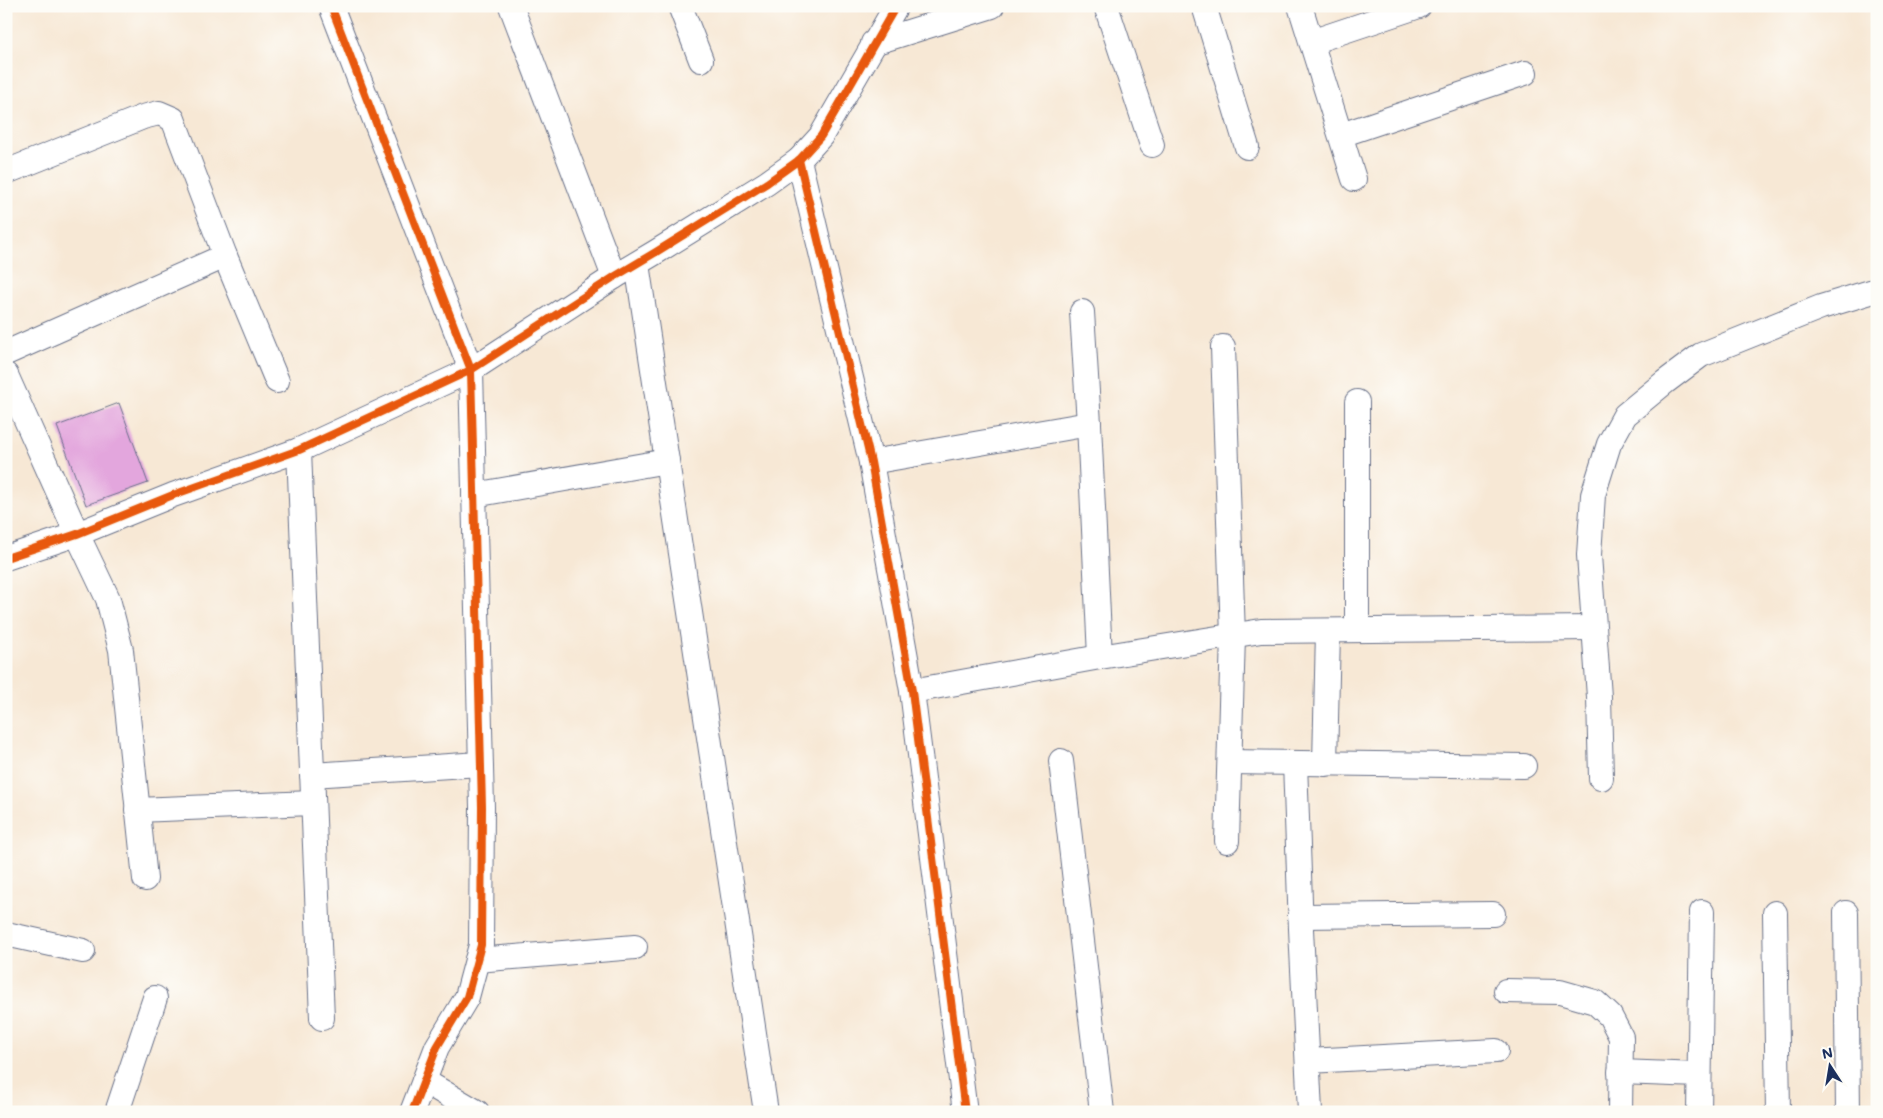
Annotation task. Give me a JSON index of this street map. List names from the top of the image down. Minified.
{"north":"top"}
